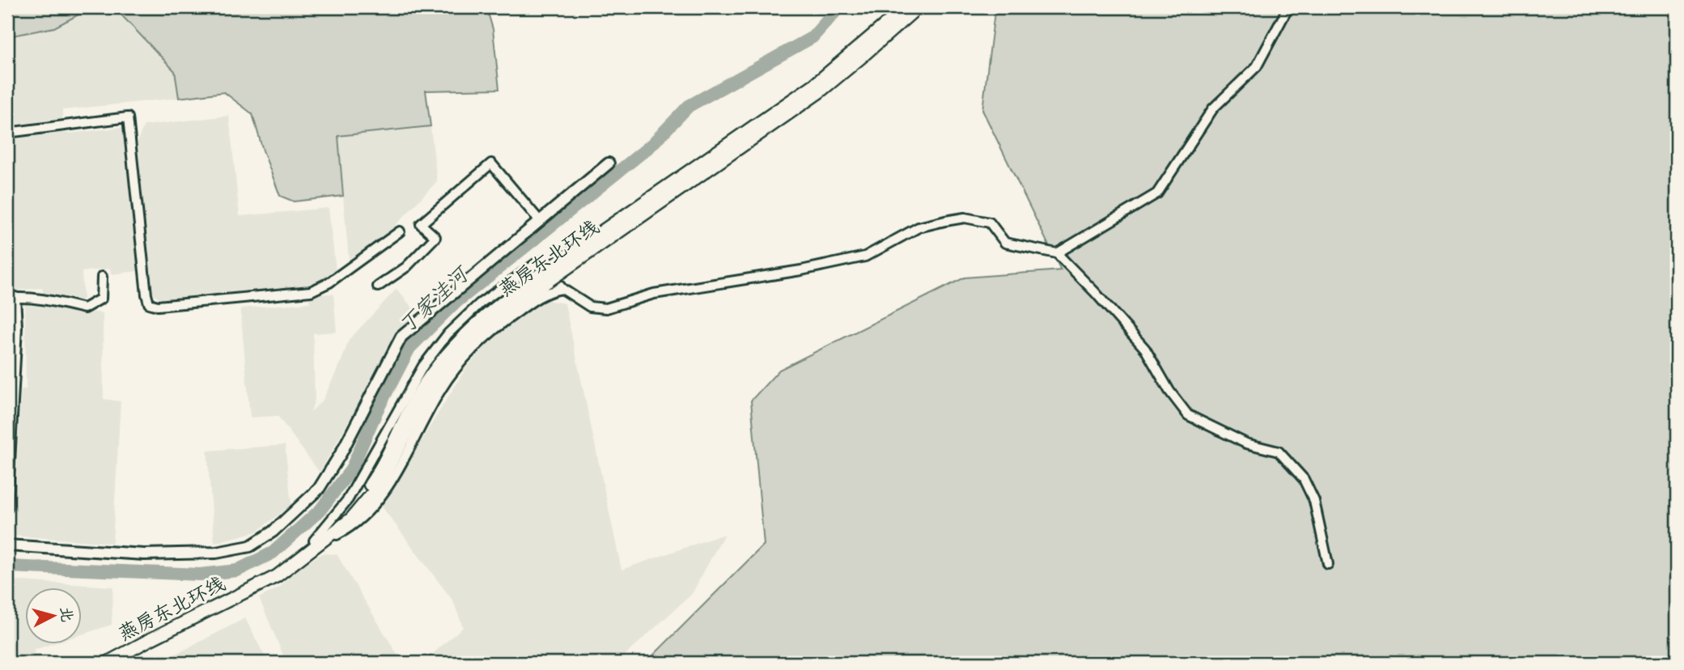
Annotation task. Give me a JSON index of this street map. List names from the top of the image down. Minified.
{"streets":{"main road":["燕房东北环线"]},"water":["丁家洼河"],"north":"right"}
